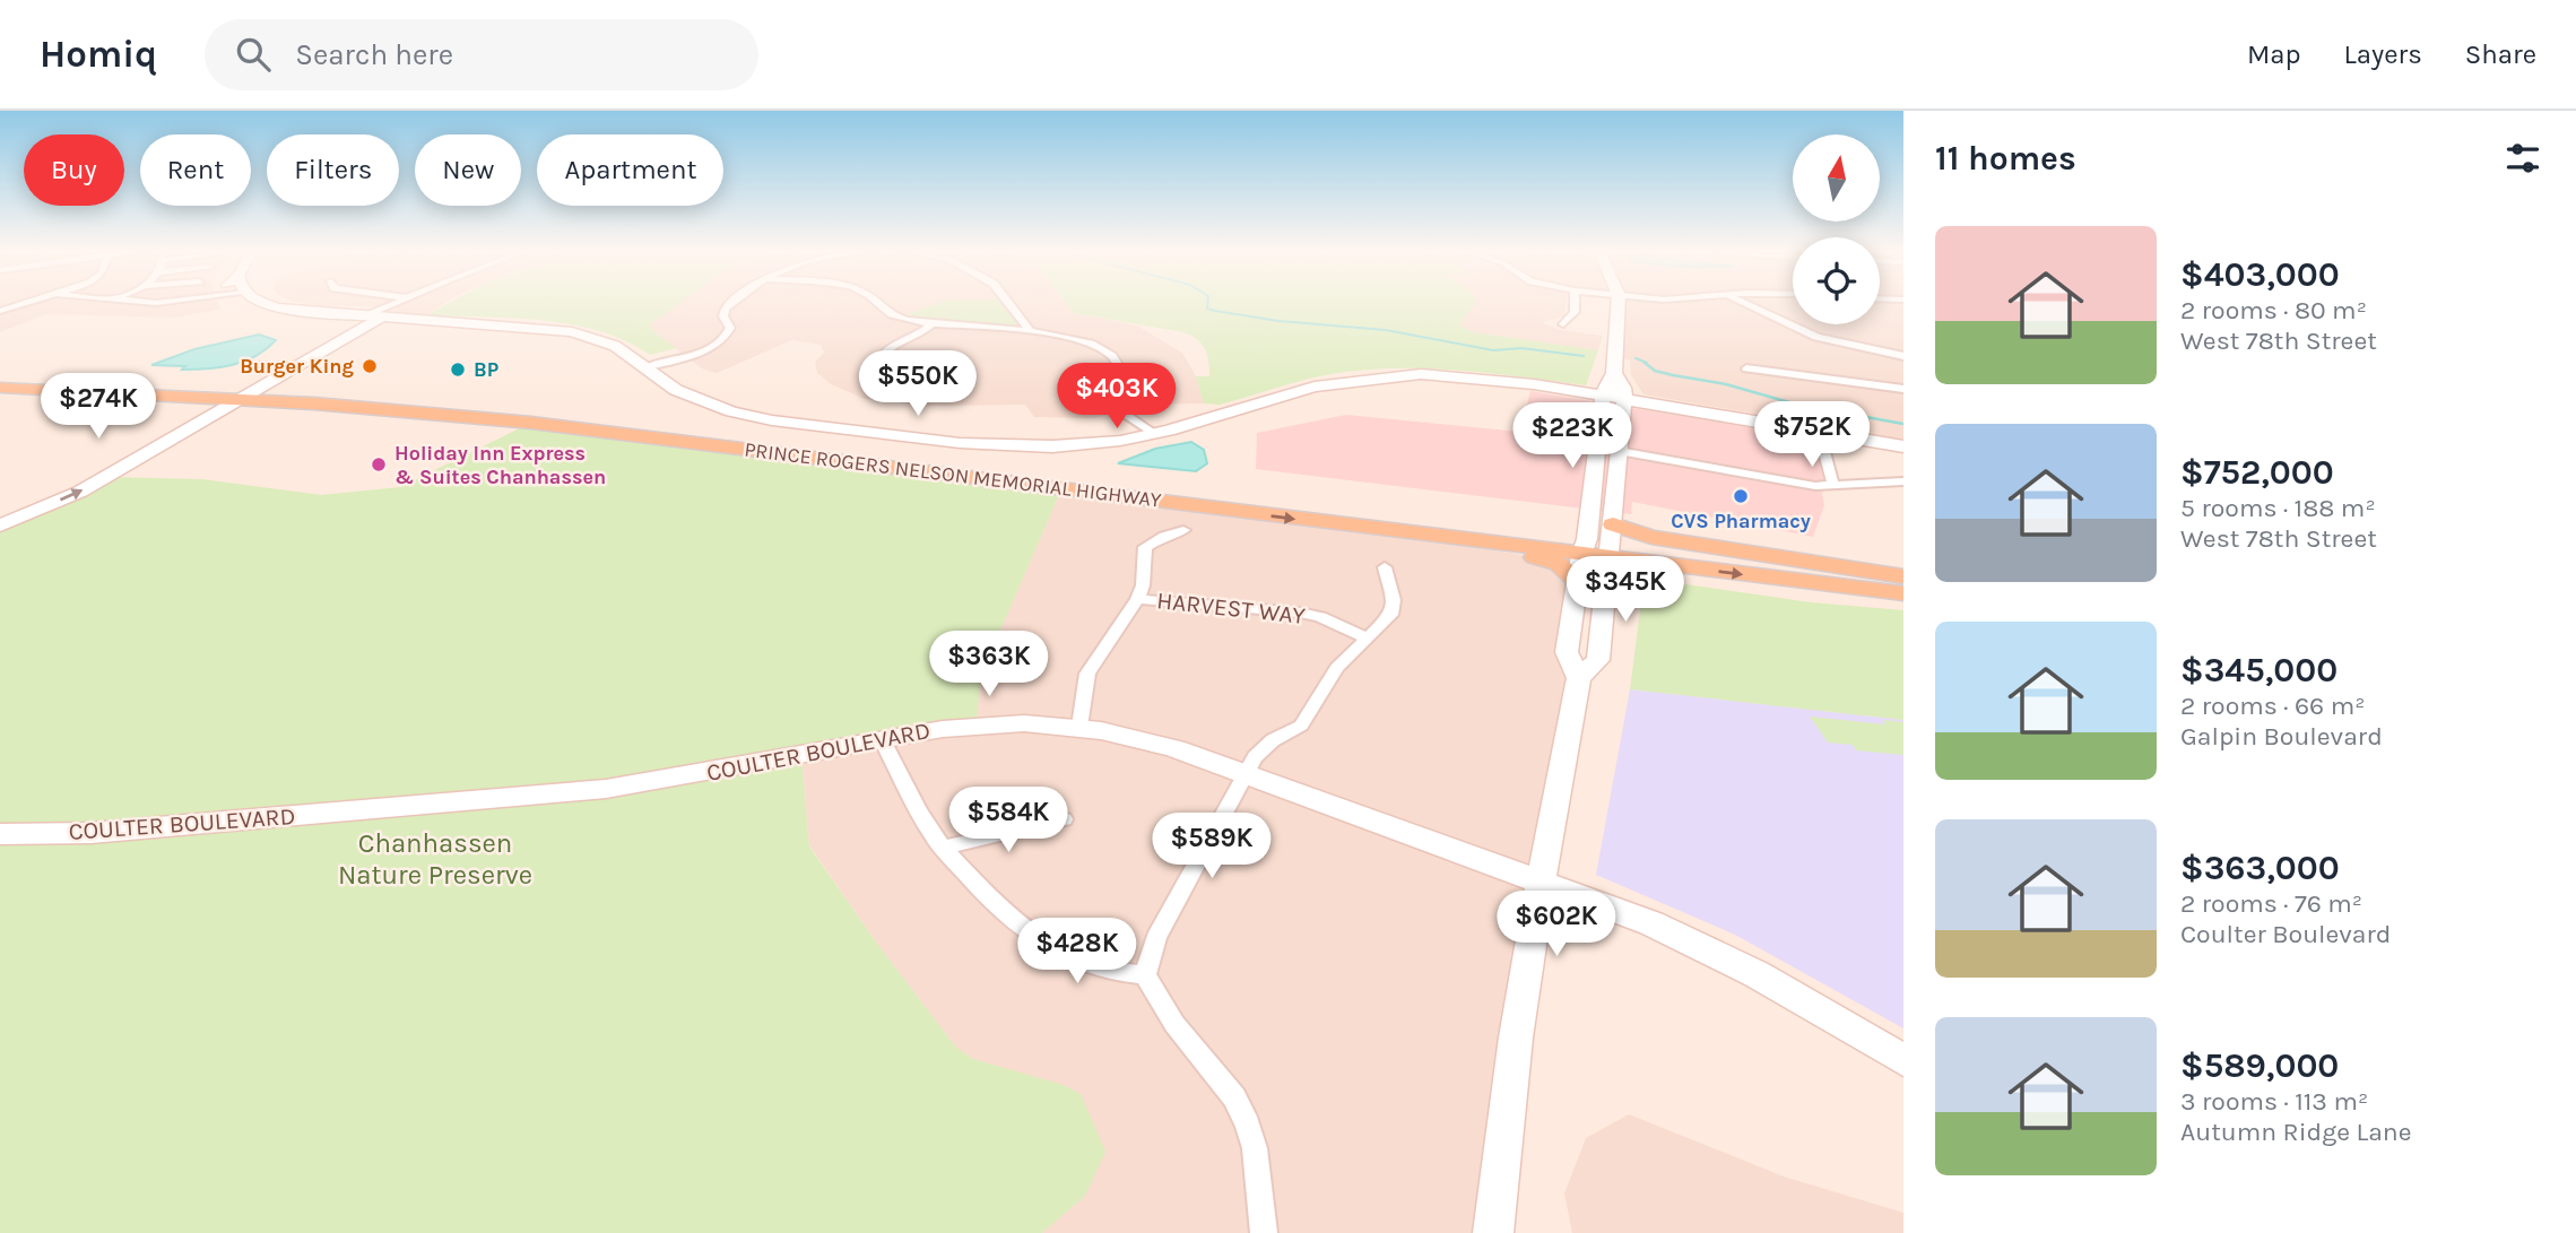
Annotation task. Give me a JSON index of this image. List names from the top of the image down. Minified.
{"streets":{"main road":["PRINCE ROGERS NELSON MEMORIAL HIGHWAY"],"street":["HARVEST WAY","COULTER BOULEVARD"]},"parks":["Chanhassen Nature Preserve"],"places":["Burger King","BP","Holiday Inn Express & Suites Chanhassen","CVS Pharmacy"],"north":"top","page":{"header":"Homiq","search":"Search here","nav":["Map","Layers","Share"],"heading":"11 homes","chip":["Buy","Rent","Filters","New","Apartment"],"list":[{"name":"$403,000","note":"2 rooms · 80 m² · West 78th Street"},{"name":"$752,000","note":"5 rooms · 188 m² · West 78th Street"},{"name":"$345,000","note":"2 rooms · 66 m² · Galpin Boulevard"},{"name":"$363,000","note":"2 rooms · 76 m² · Coulter Boulevard"},{"name":"$589,000","note":"3 rooms · 113 m² · Autumn Ridge Lane"}],"price":["$550K","$403K","$274K","$752K","$223K","$345K","$363K","$584K","$589K","$602K","$428K"]}}
